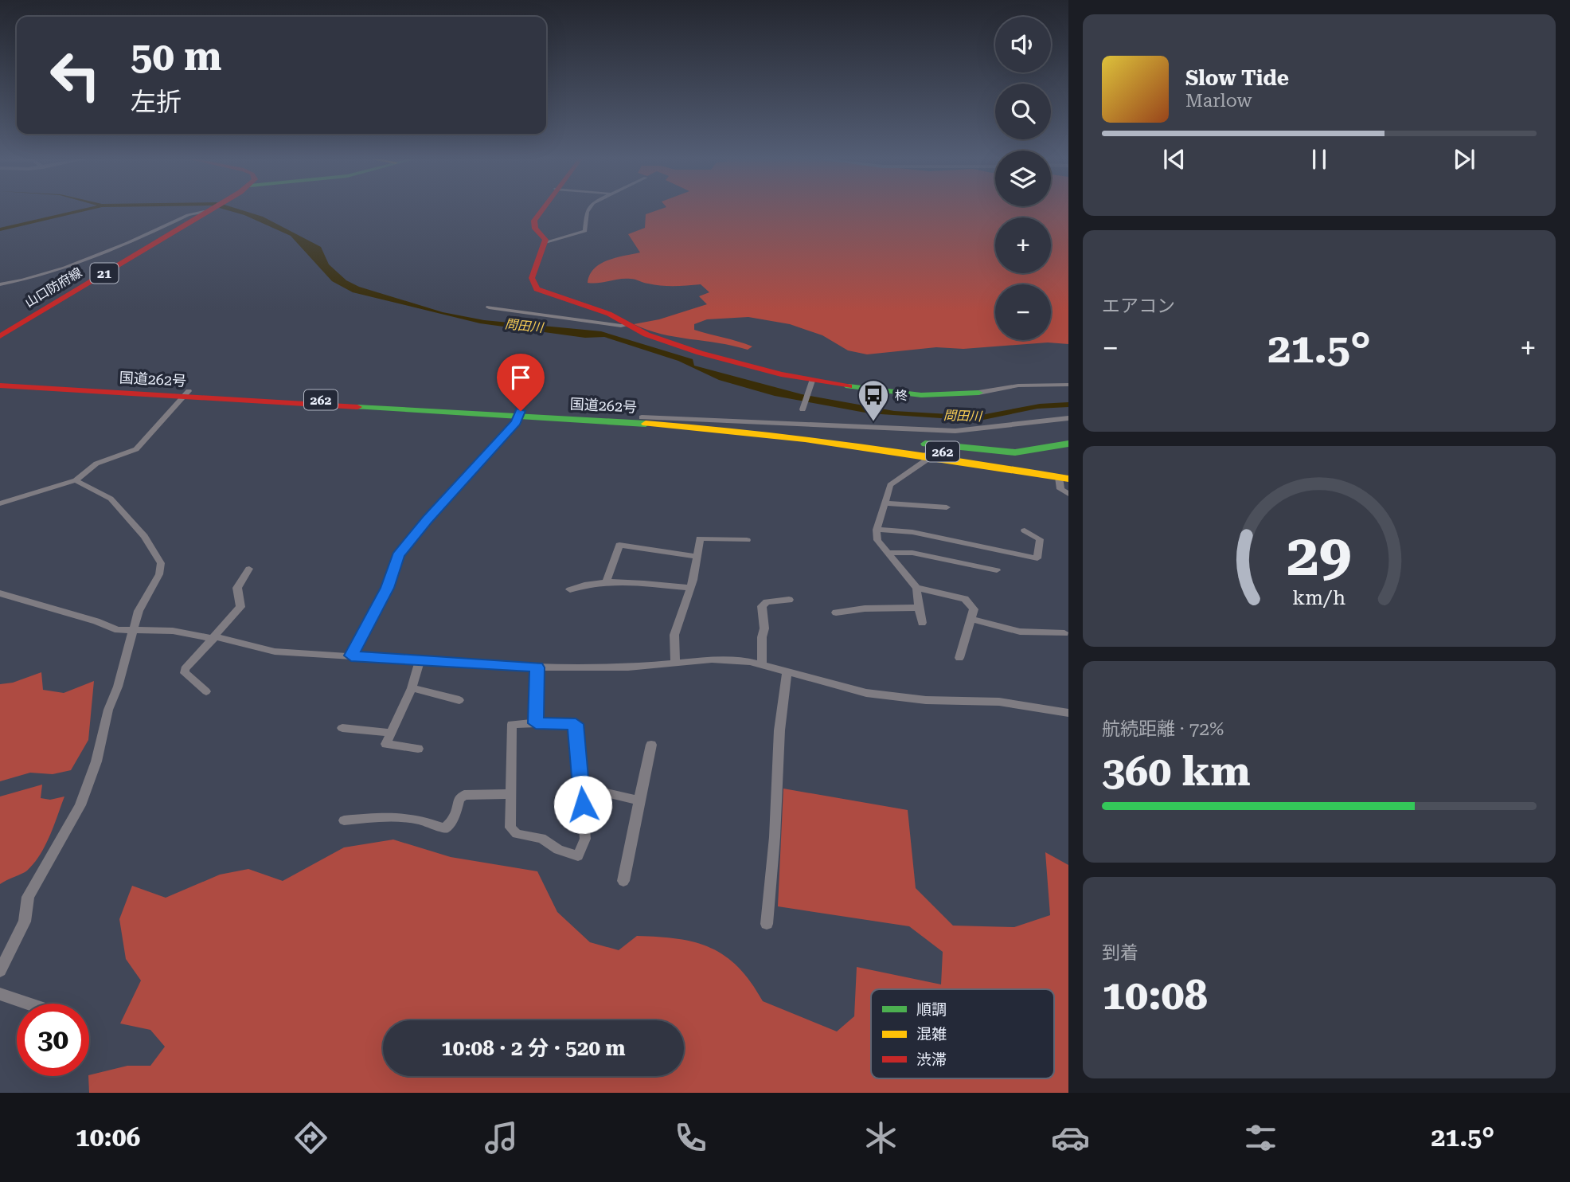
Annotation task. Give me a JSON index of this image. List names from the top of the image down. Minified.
{"streets":{"main road":["21","山口防府線","国道262号","262"]},"water":["問田川"],"places":{"bus stop":["柊"]},"legend":["順調","混雑","渋滞"],"page":{"map_buttons":["+","−"],"turn":["50 m","左折"],"song":["Slow Tide","Marlow"],"tile":["エアコン",["航続距離 · 72%","360 km"],["到着","10:08"]],"heat":["−","21.5°","+"],"limit":"30","trip":"10:08 · 2 分 · 520 m","tabs":["10:06","21.5°"],"gauge":["29","km/h"]}}
